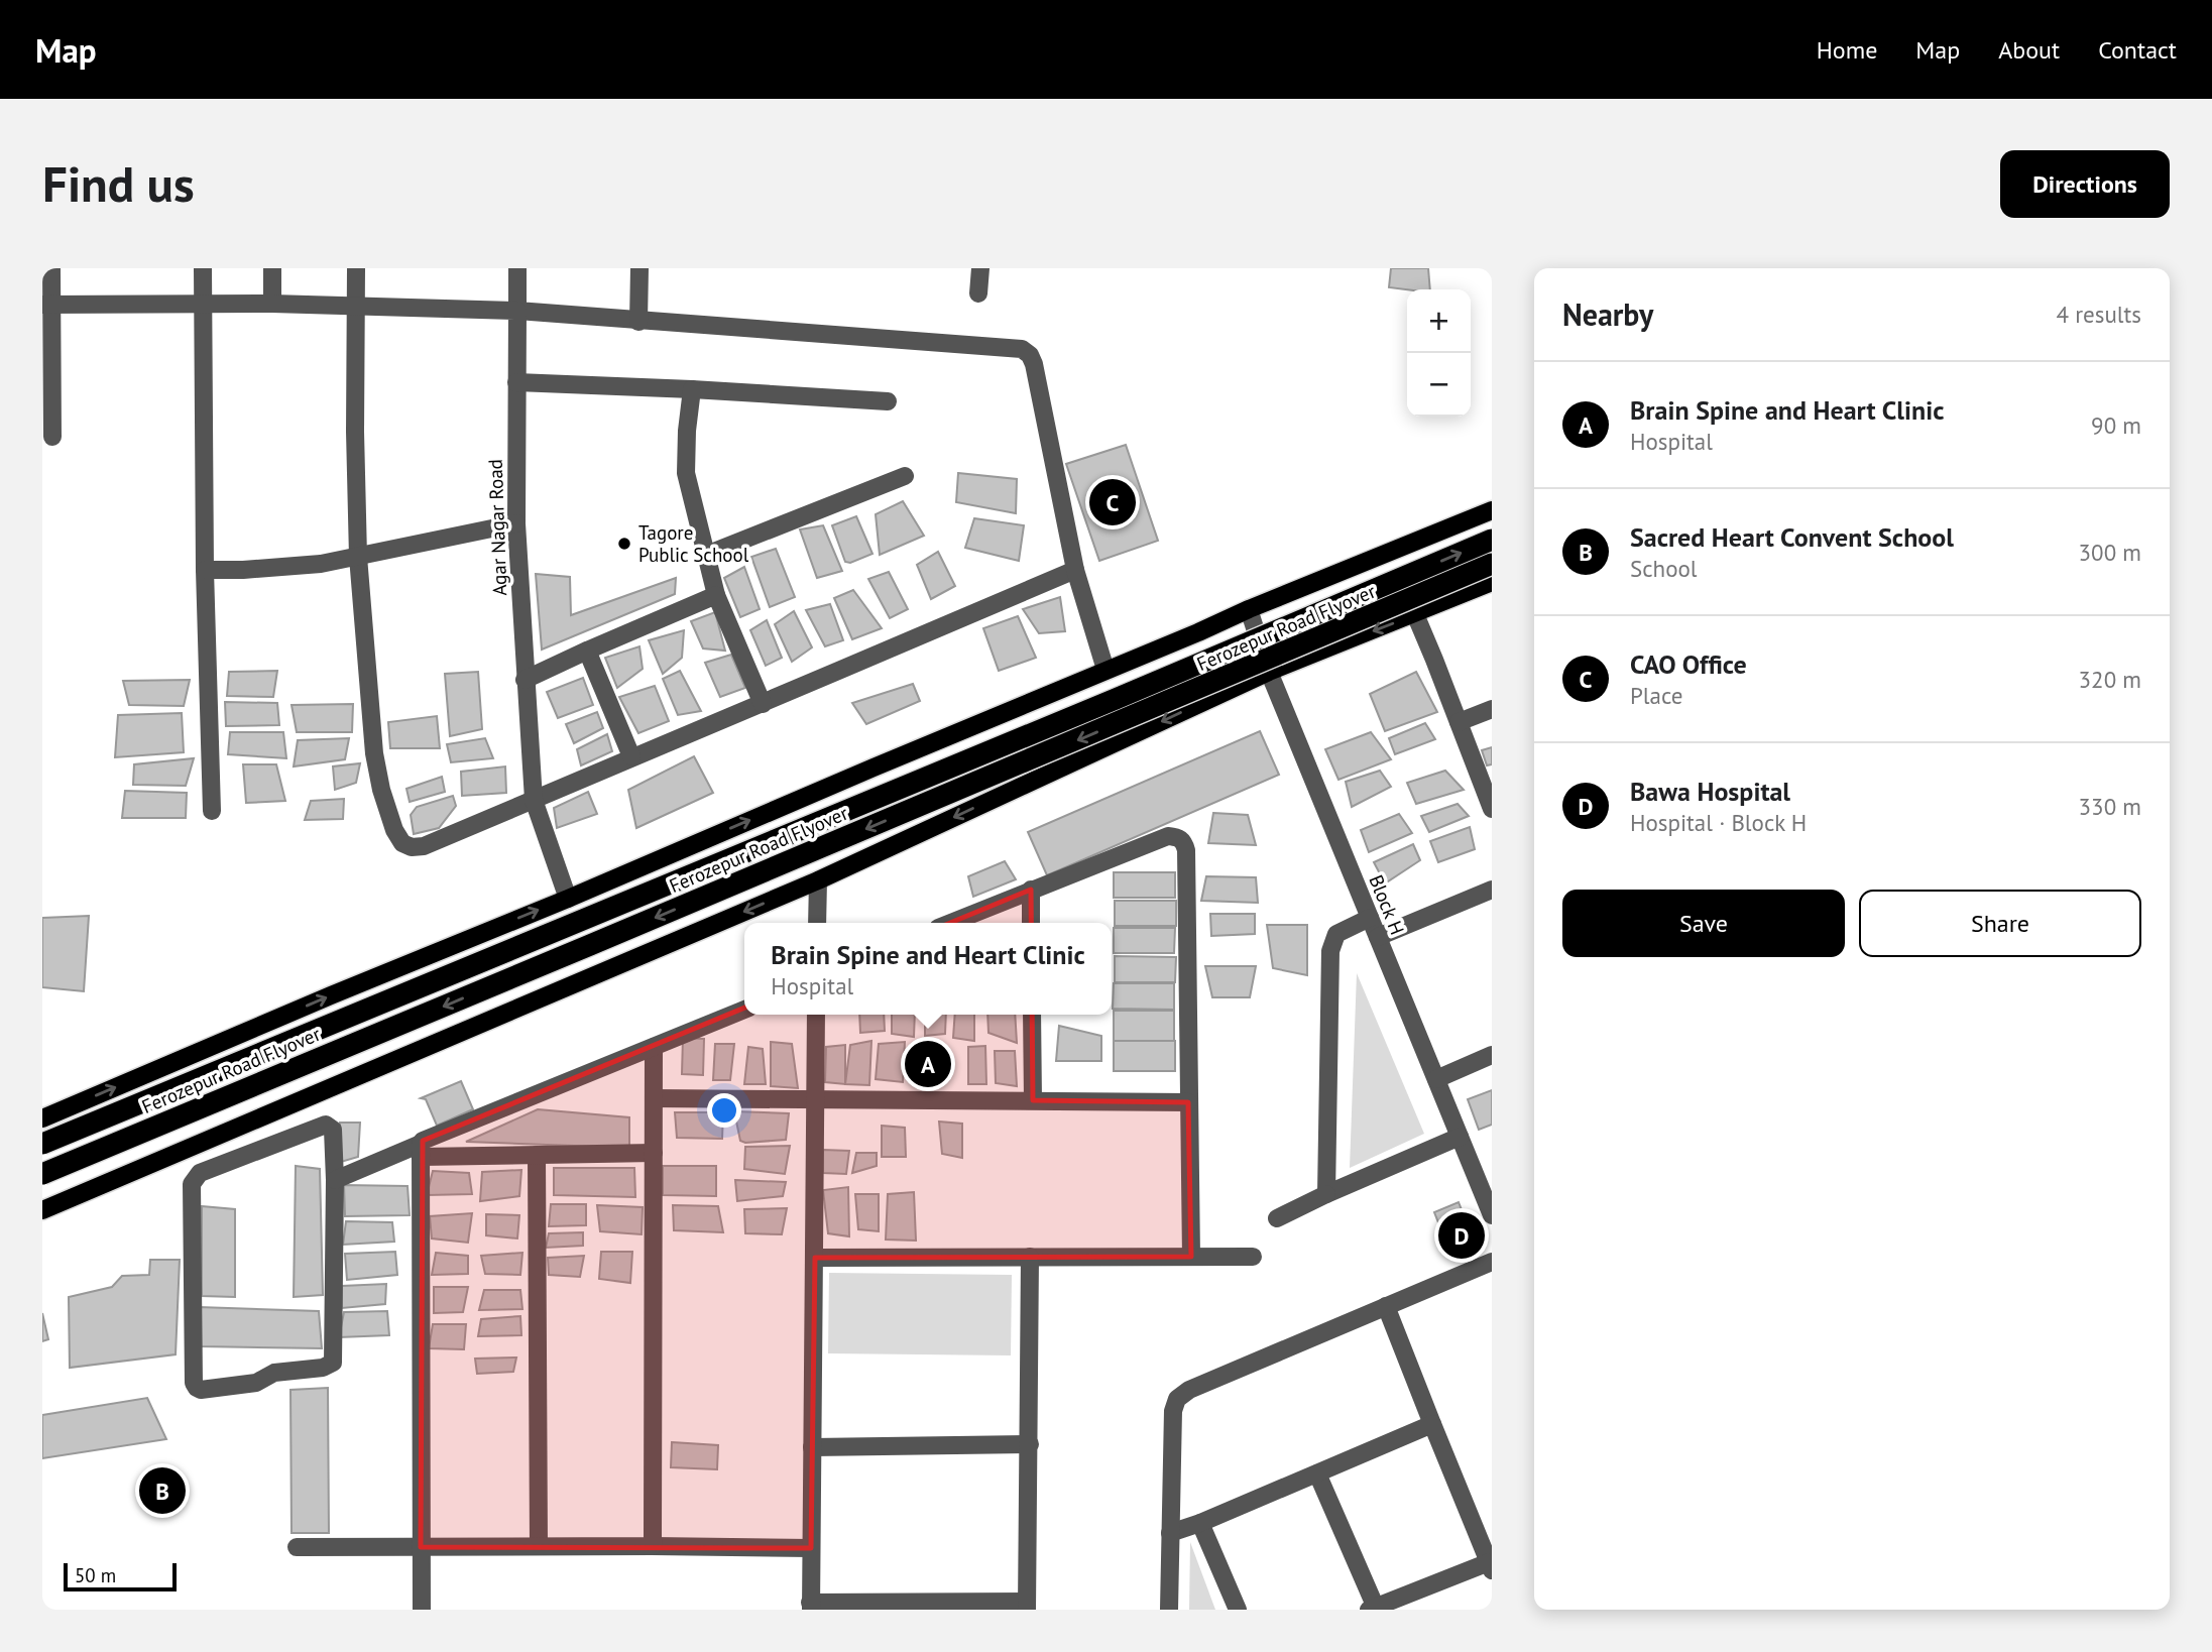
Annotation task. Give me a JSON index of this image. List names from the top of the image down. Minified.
{"streets":{"highway":["Ferozepur Road Flyover"],"street":["Agar Nagar Road","Block H"]},"places":["Tagore Public School"],"scale_bar":"50 m","page":{"header":"Map","nav":["Home","Map","About","Contact"],"buttons":["Directions",["Save","Share"]],"title":"Find us","heading":["Nearby","4 results"],"map_buttons":["+","−"],"list":[{"mark":"A","name":"Brain Spine and Heart Clinic","note":"Hospital","value":"90 m"},{"mark":"B","name":"Sacred Heart Convent School","note":"School","value":"300 m"},{"mark":"C","name":"CAO Office","note":"Place","value":"320 m"},{"mark":"D","name":"Bawa Hospital","note":"Hospital · Block H","value":"330 m"}],"pins":["C","A","D","B"],"popup":["Brain Spine and Heart Clinic","Hospital"],"scale":"50 m"}}
